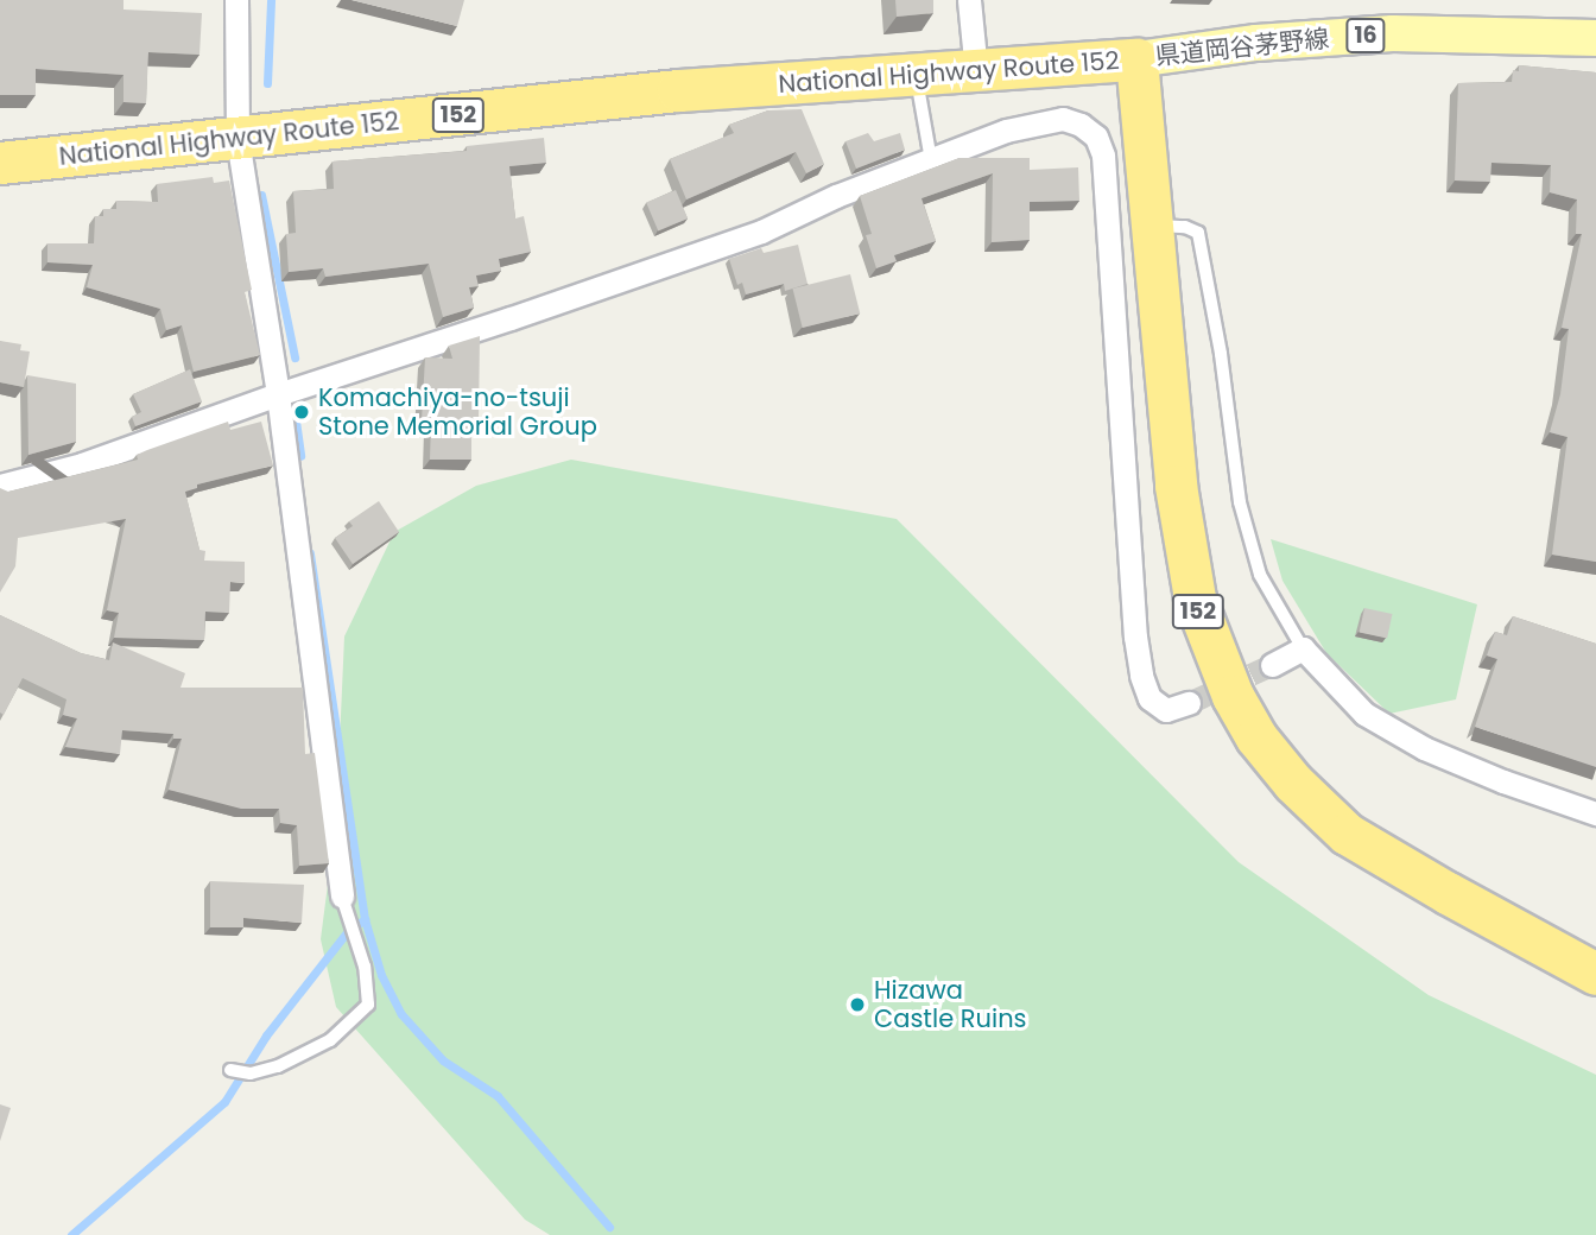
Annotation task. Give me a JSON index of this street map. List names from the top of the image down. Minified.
{"streets":{"highway":["National Highway Route 152","152"],"main road":["16","県道岡谷茅野線"]},"crossings":[["県道岡谷茅野線","National Highway Route 152"]],"places":["Komachiya-no-tsuji Stone Memorial Group","Hizawa Castle Ruins"]}
